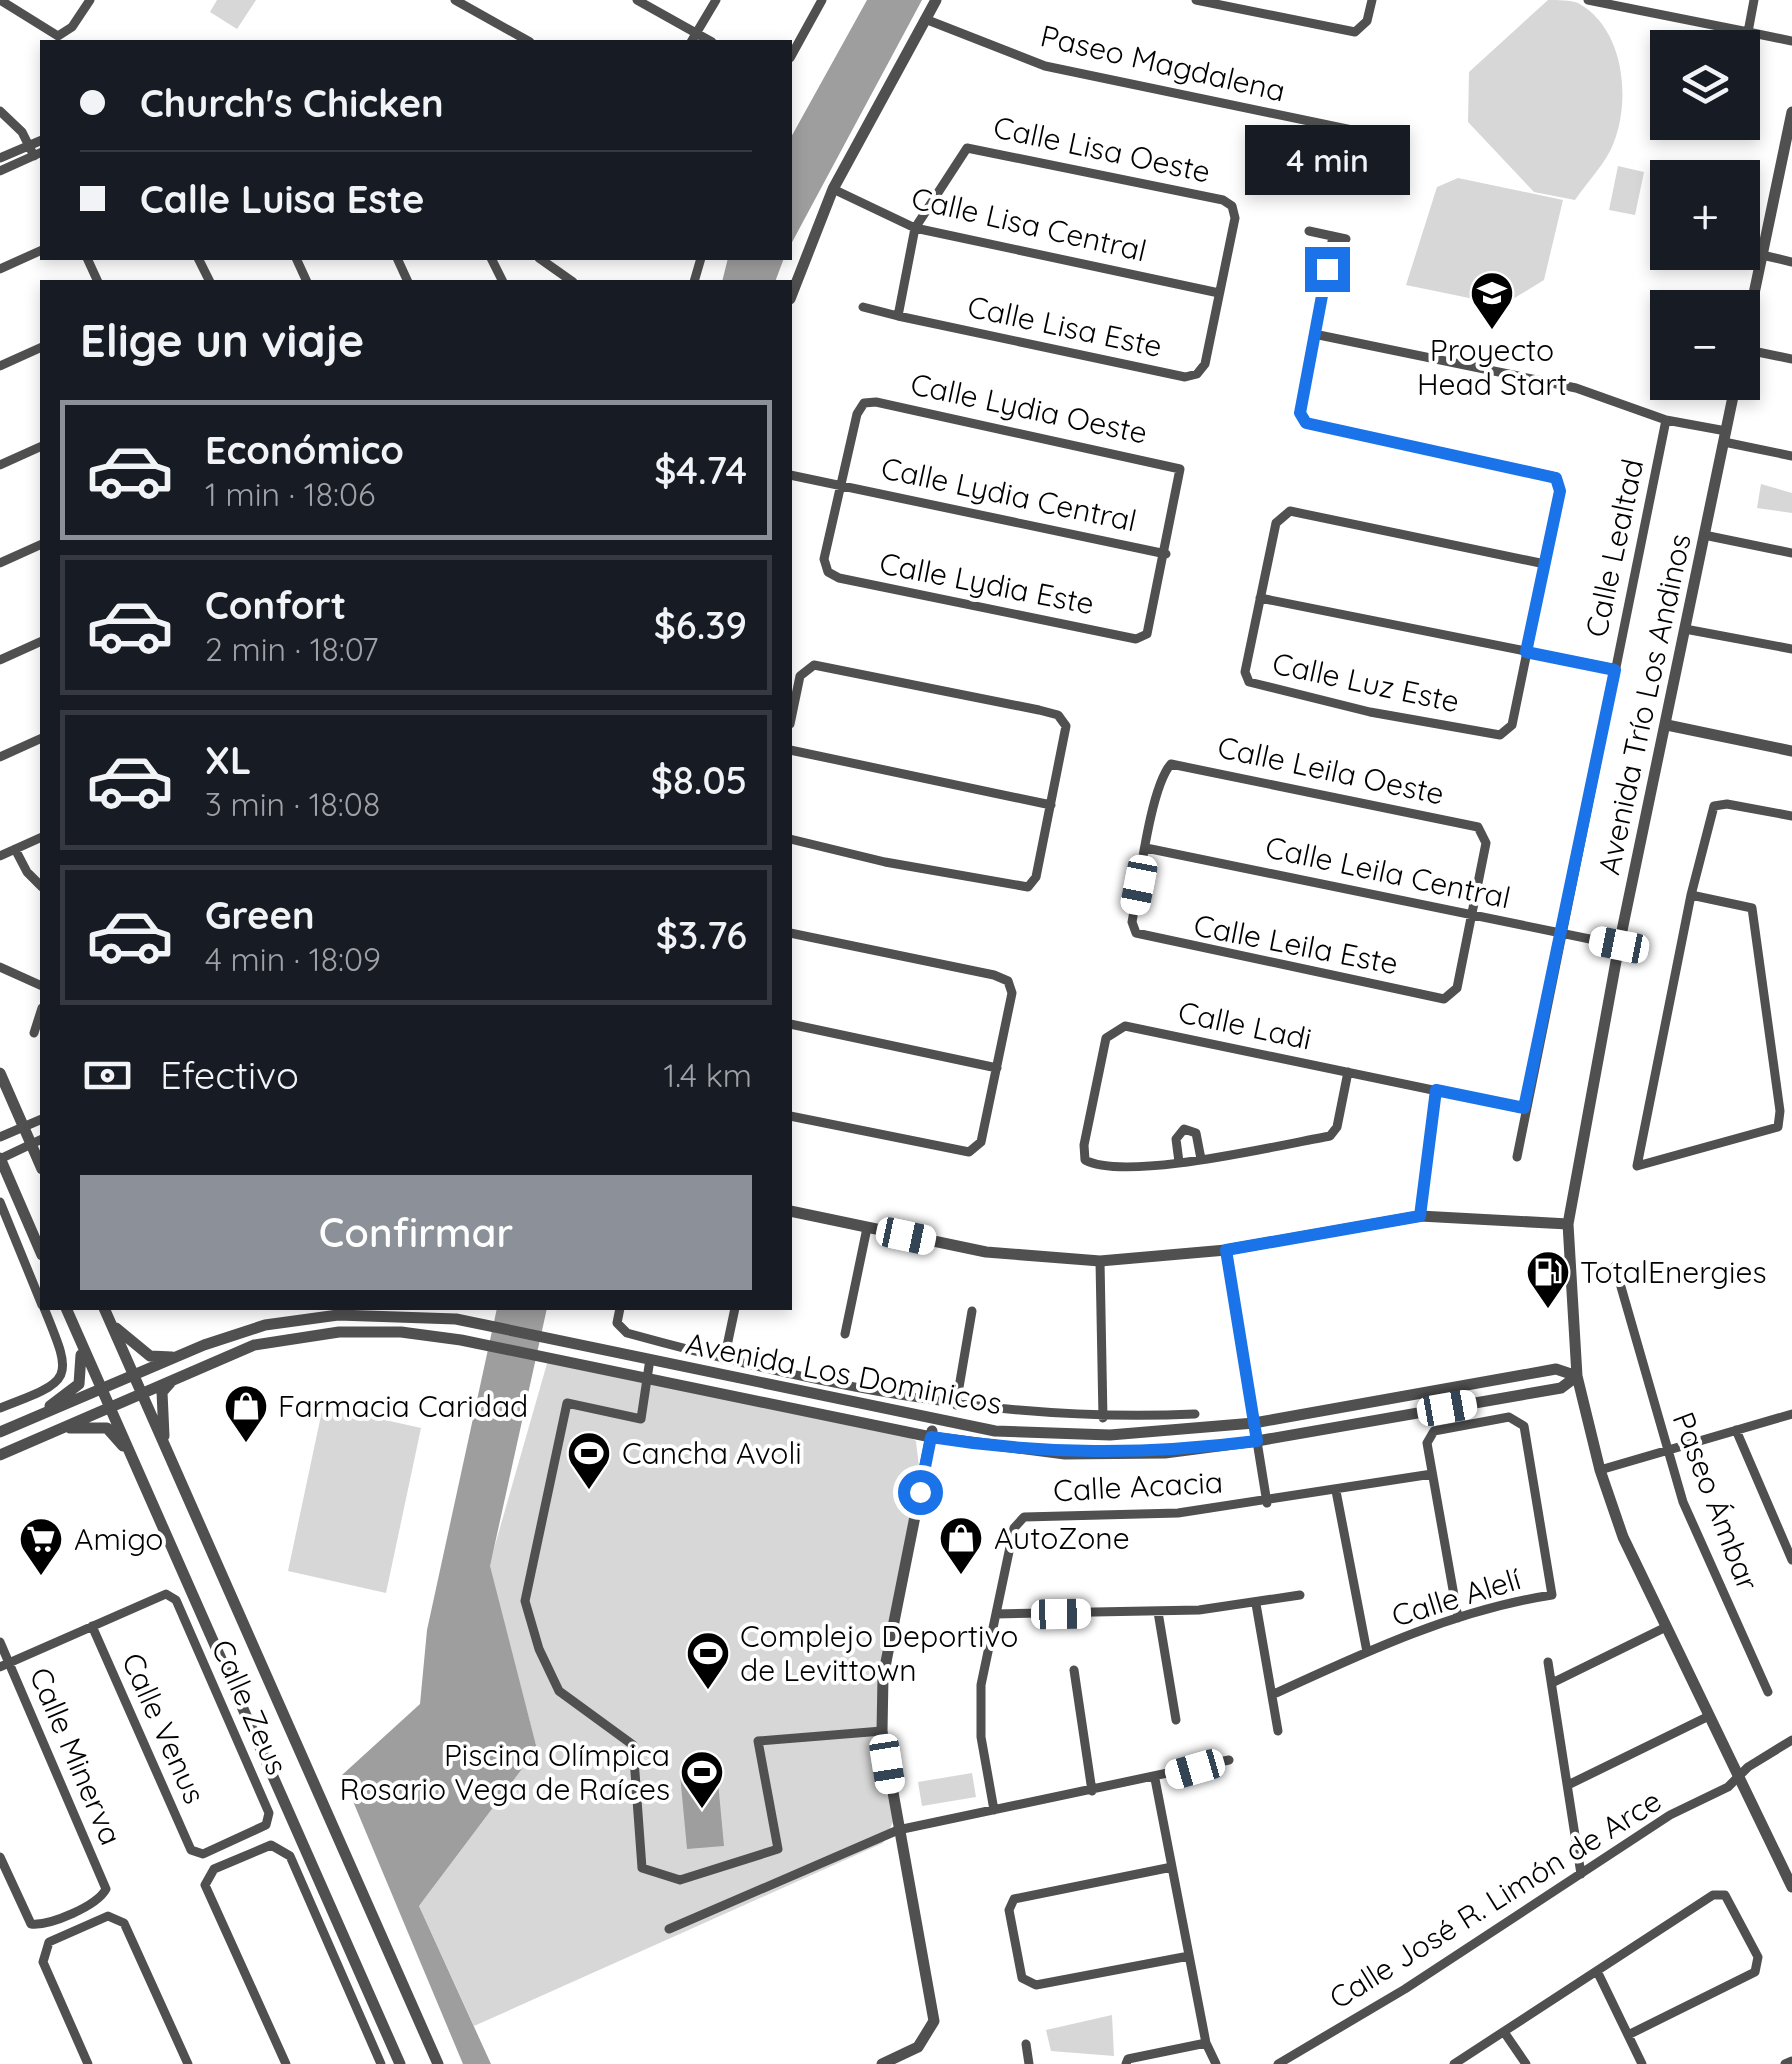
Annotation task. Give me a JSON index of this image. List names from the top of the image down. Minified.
{"streets":{"street":["Paseo Magdalena","Calle Lisa Oeste","Calle Lisa Central","Calle Lisa Este","Calle Lydia Oeste","Calle Lydia Central","Calle Lealtad","Calle Lydia Este","Calle Luz Este","Avenida Trío Los Andinos","Calle Leila Oeste","Calle Leila Central","Calle Leila Este","Calle Ladi","Avenida Los Dominicos","Calle Acacia","Paseo Ámbar","Calle Alelí","Calle Zeus","Calle Venus","Calle Minerva","Calle José R. Limón de Arce"]},"crossings":[["Calle Lisa Oeste","Calle Lisa Central"],["Calle Lisa Oeste","Calle Lisa Este"],["Calle Lisa Central","Calle Lisa Este"],["Calle Lydia Oeste","Calle Lydia Central"],["Calle Lydia Oeste","Calle Lydia Este"],["Calle Lydia Central","Calle Lydia Este"],["Calle Lealtad","Calle Leila Central"],["Calle Lealtad","Calle Ladi"],["Avenida Trío Los Andinos","Calle Leila Central"],["Avenida Trío Los Andinos","Avenida Los Dominicos"],["Avenida Trío Los Andinos","Calle José R. Limón de Arce"],["Calle Leila Oeste","Calle Leila Central"],["Calle Leila Oeste","Calle Leila Este"],["Calle Leila Central","Calle Leila Este"],["Calle Acacia","Calle Alelí"],["Calle Zeus","Calle Venus"]],"places":{"school or university":["Proyecto Head Start"],"fuel station":["TotalEnergies"],"shop":["Farmacia Caridad","AutoZone"],"sports":["Cancha Avoli","Complejo Deportivo de Levittown","Piscina Olímpica Rosario Vega de Raíces"],"supermarket":["Amigo"]},"page":{"map_buttons":["+","−"],"banner":["Church's Chicken","Calle Luisa Este"],"bubble":"4 min","heading":"Elige un viaje","list":[{"name":"Económico","note":"1 min · 18:06","value":"$4.74"},{"name":"Confort","note":"2 min · 18:07","value":"$6.39"},{"name":"XL","note":"3 min · 18:08","value":"$8.05"},{"name":"Green","note":"4 min · 18:09","value":"$3.76"}],"pay":["Efectivo","1.4 km"],"buttons":"Confirmar"}}
